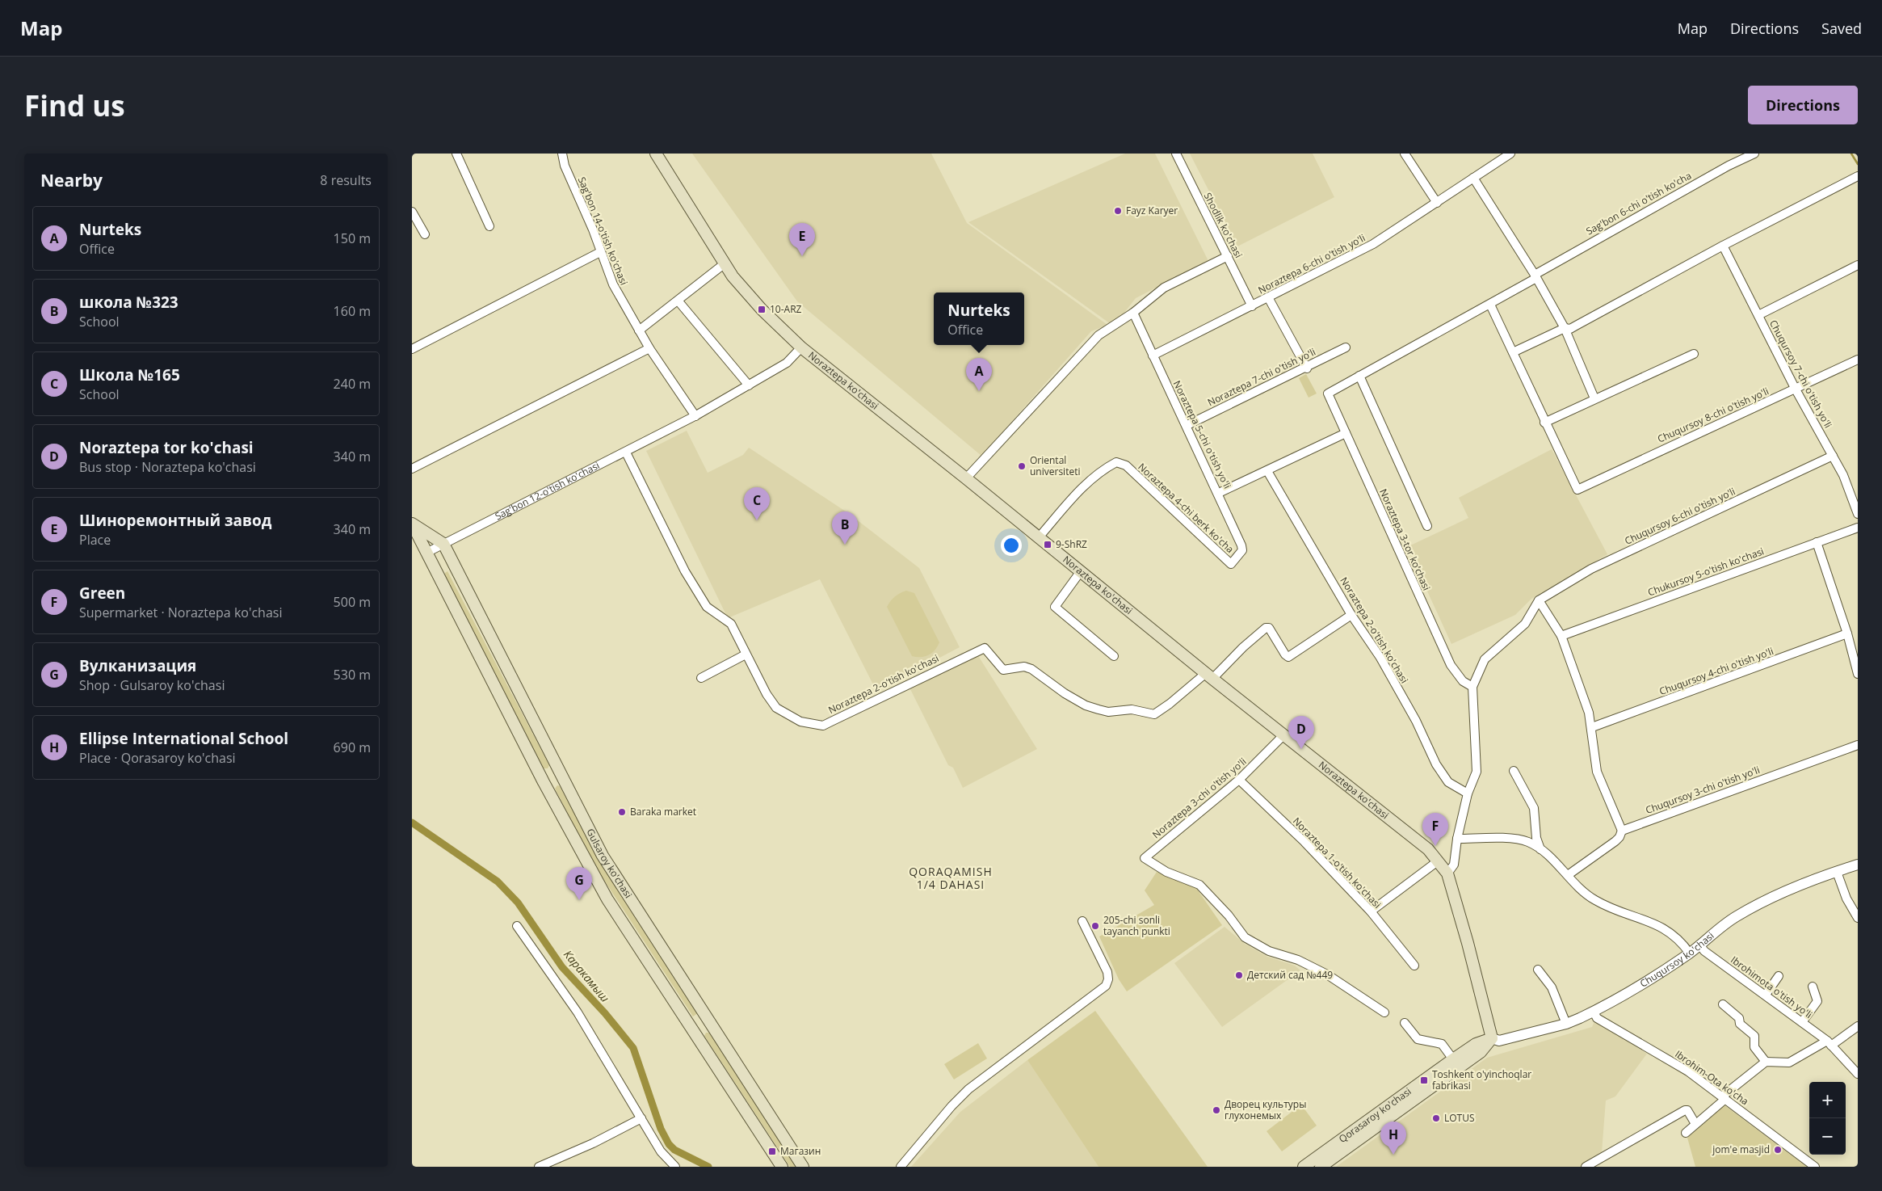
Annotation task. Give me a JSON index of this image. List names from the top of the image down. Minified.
{"streets":{"main road":["Noraztepa ko'chasi","Gulsaroy ko'chasi","Qorasaroy ko'chasi"],"street":["Sag'bon 6-chi o'tish ko'cha","Shodlik ko'chasi","Sag'bon 14-o'tish ko'chasi","Noraztepa 6-chi o'tish yo'li","Chuqursoy 7-chi o'tish yo'li","Noraztepa 7-chi o'tish yo'li","Chuqursoy 8-chi o'tish yo'li","Noraztepa 5-chi o'tish yo'li","Sag'bon 12-o'tish ko'chasi","Noraztepa 4-chi berk ko'cha","Chuqursoy 6-chi o'tish yo'li","Noraztepa 3-tor ko‘chasi","Chukursoy 5-o'tish ko'chasi","Noraztepa 2-o'tish ko'chasi","Chuqursoy 4-chi o'tish yo'li","Noraztepa 2-oʻtish ko'chasi","Chuqursoy 3-chi o'tish yo'li","Noraztepa 3-chi o'tish yo'li","Noraztepa 1-o'tish ko'chasi","Chuqursoy ko'chasi","Ibrohimota o'tish yo'li","Ibrohim-Ota ko'cha"]},"crossings":[["Sag'bon 6-chi o'tish ko'cha","Noraztepa 3-tor ko‘chasi"],["Shodlik ko'chasi","Noraztepa 6-chi o'tish yo'li"],["Sag'bon 14-o'tish ko'chasi","Sag'bon 12-o'tish ko'chasi"],["Noraztepa 6-chi o'tish yo'li","Noraztepa 5-chi o'tish yo'li"],["Chuqursoy 7-chi o'tish yo'li","Chuqursoy 8-chi o'tish yo'li"],["Chuqursoy 7-chi o'tish yo'li","Chuqursoy 6-chi o'tish yo'li"],["Noraztepa 7-chi o'tish yo'li","Noraztepa 5-chi o'tish yo'li"],["Noraztepa ko'chasi","Sag'bon 12-o'tish ko'chasi"],["Noraztepa ko'chasi","Noraztepa 4-chi berk ko'cha"],["Noraztepa ko'chasi","Noraztepa 2-oʻtish ko'chasi"],["Noraztepa ko'chasi","Noraztepa 3-chi o'tish yo'li"],["Noraztepa ko'chasi","Chuqursoy ko'chasi"],["Noraztepa ko'chasi","Qorasaroy ko'chasi"],["Noraztepa 5-chi o'tish yo'li","Noraztepa 4-chi berk ko'cha"],["Sag'bon 12-o'tish ko'chasi","Noraztepa 2-oʻtish ko'chasi"],["Sag'bon 12-o'tish ko'chasi","Gulsaroy ko'chasi"],["Noraztepa 3-chi o'tish yo'li","Noraztepa 1-o'tish ko'chasi"],["Chuqursoy ko'chasi","Ibrohimota o'tish yo'li"],["Chuqursoy ko'chasi","Ibrohim-Ota ko'cha"],["Chuqursoy ko'chasi","Qorasaroy ko'chasi"]],"districts":["QORAQAMISH 1/4 DAHASI"],"water":["Каракамыш"],"places":{"other":["Fayz Karyer","Oriental universiteti","Baraka market","205-chi sonli tayanch punkti","Детский сад №449","Дворец культуры глухонемых","LOTUS","jom'e masjid"],"transit":["10-ARZ","9-ShRZ","Toshkent o'yinchoqlar fabrikasi","Магазин"]},"page":{"header":"Map","nav":["Map","Directions","Saved"],"buttons":"Directions","title":"Find us","heading":["Nearby","8 results"],"list":[{"mark":"A","name":"Nurteks","note":"Office","value":"150 m"},{"mark":"B","name":"школа №323","note":"School","value":"160 m"},{"mark":"C","name":"Школа №165","note":"School","value":"240 m"},{"mark":"D","name":"Noraztepa tor ko'chasi","note":"Bus stop · Noraztepa ko'chasi","value":"340 m"},{"mark":"E","name":"Шиноремонтный завод","note":"Place","value":"340 m"},{"mark":"F","name":"Green","note":"Supermarket · Noraztepa ko'chasi","value":"500 m"},{"mark":"G","name":"Вулканизация","note":"Shop · Gulsaroy ko'chasi","value":"530 m"},{"mark":"H","name":"Ellipse International School","note":"Place · Qorasaroy ko'chasi","value":"690 m"}],"pins":["E","A","C","B","D","F","G","H"],"popup":["Nurteks","Office"],"map_buttons":["+","−"]}}
